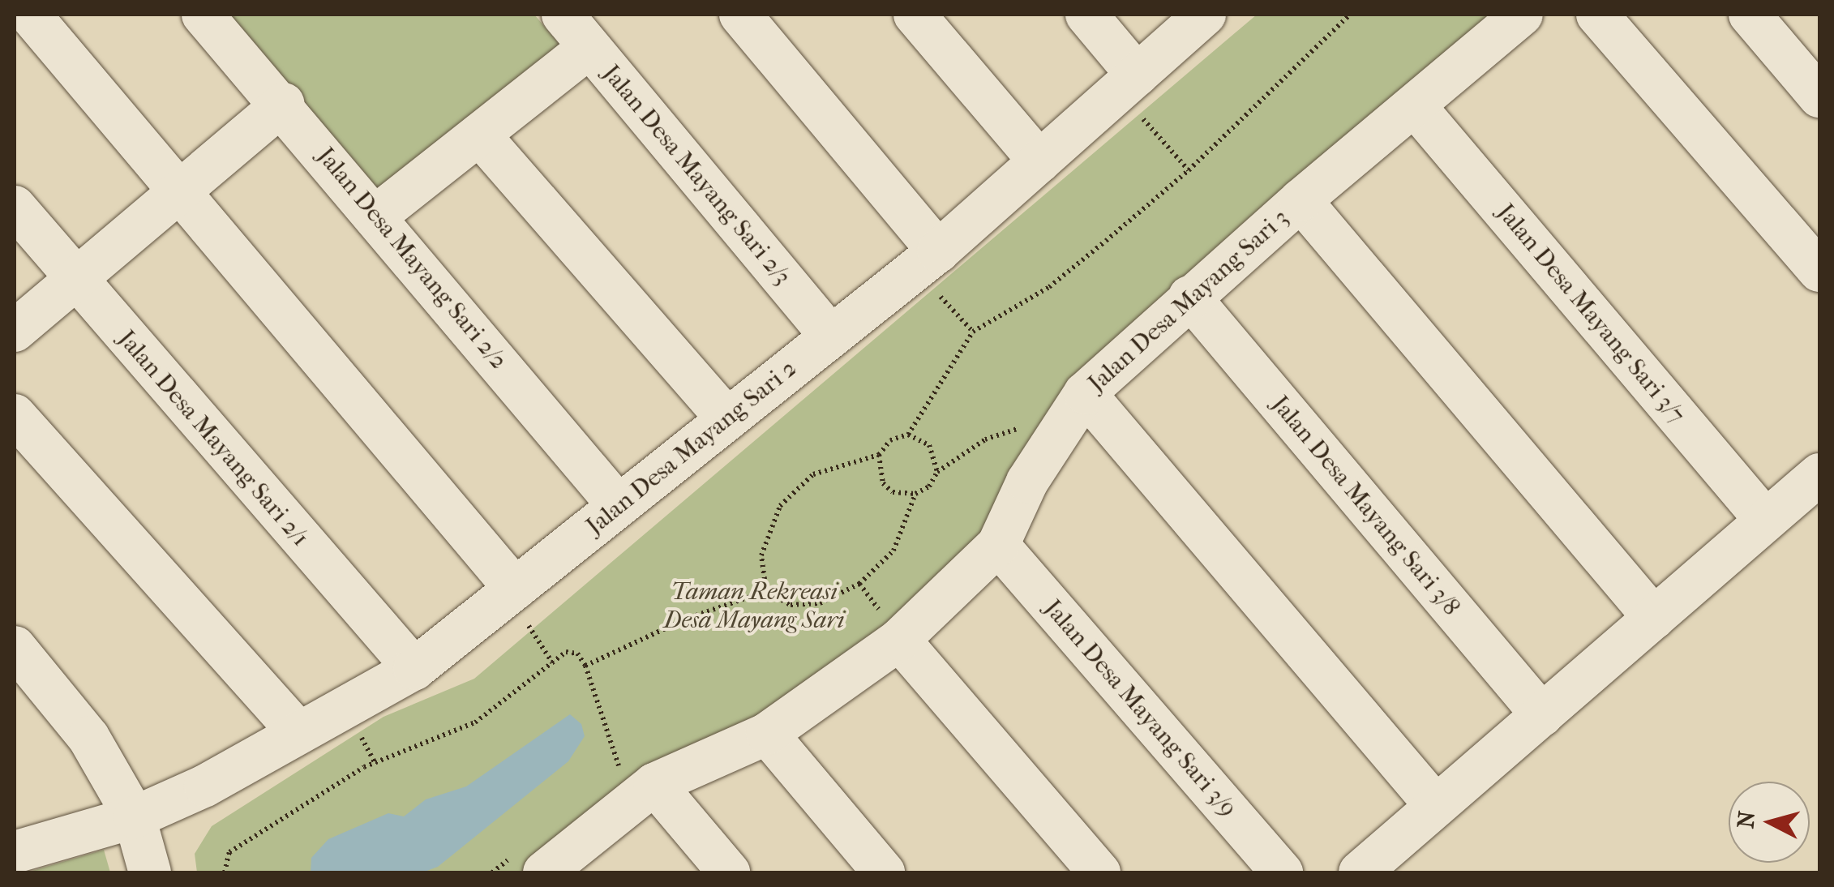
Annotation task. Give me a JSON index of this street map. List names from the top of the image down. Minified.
{"streets":{"street":["Jalan Desa Mayang Sari 2/3","Jalan Desa Mayang Sari 2/2","Jalan Desa Mayang Sari 3","Jalan Desa Mayang Sari 3/7","Jalan Desa Mayang Sari 2/1","Jalan Desa Mayang Sari 2","Jalan Desa Mayang Sari 3/8","Jalan Desa Mayang Sari 3/9"]},"crossings":[["Jalan Desa Mayang Sari 2/3","Jalan Desa Mayang Sari 2"],["Jalan Desa Mayang Sari 2/2","Jalan Desa Mayang Sari 2"],["Jalan Desa Mayang Sari 3","Jalan Desa Mayang Sari 3/7"],["Jalan Desa Mayang Sari 3","Jalan Desa Mayang Sari 3/8"],["Jalan Desa Mayang Sari 3","Jalan Desa Mayang Sari 3/9"],["Jalan Desa Mayang Sari 2/1","Jalan Desa Mayang Sari 2"]],"parks":["Taman Rekreasi Desa Mayang Sari"],"north":"left"}
